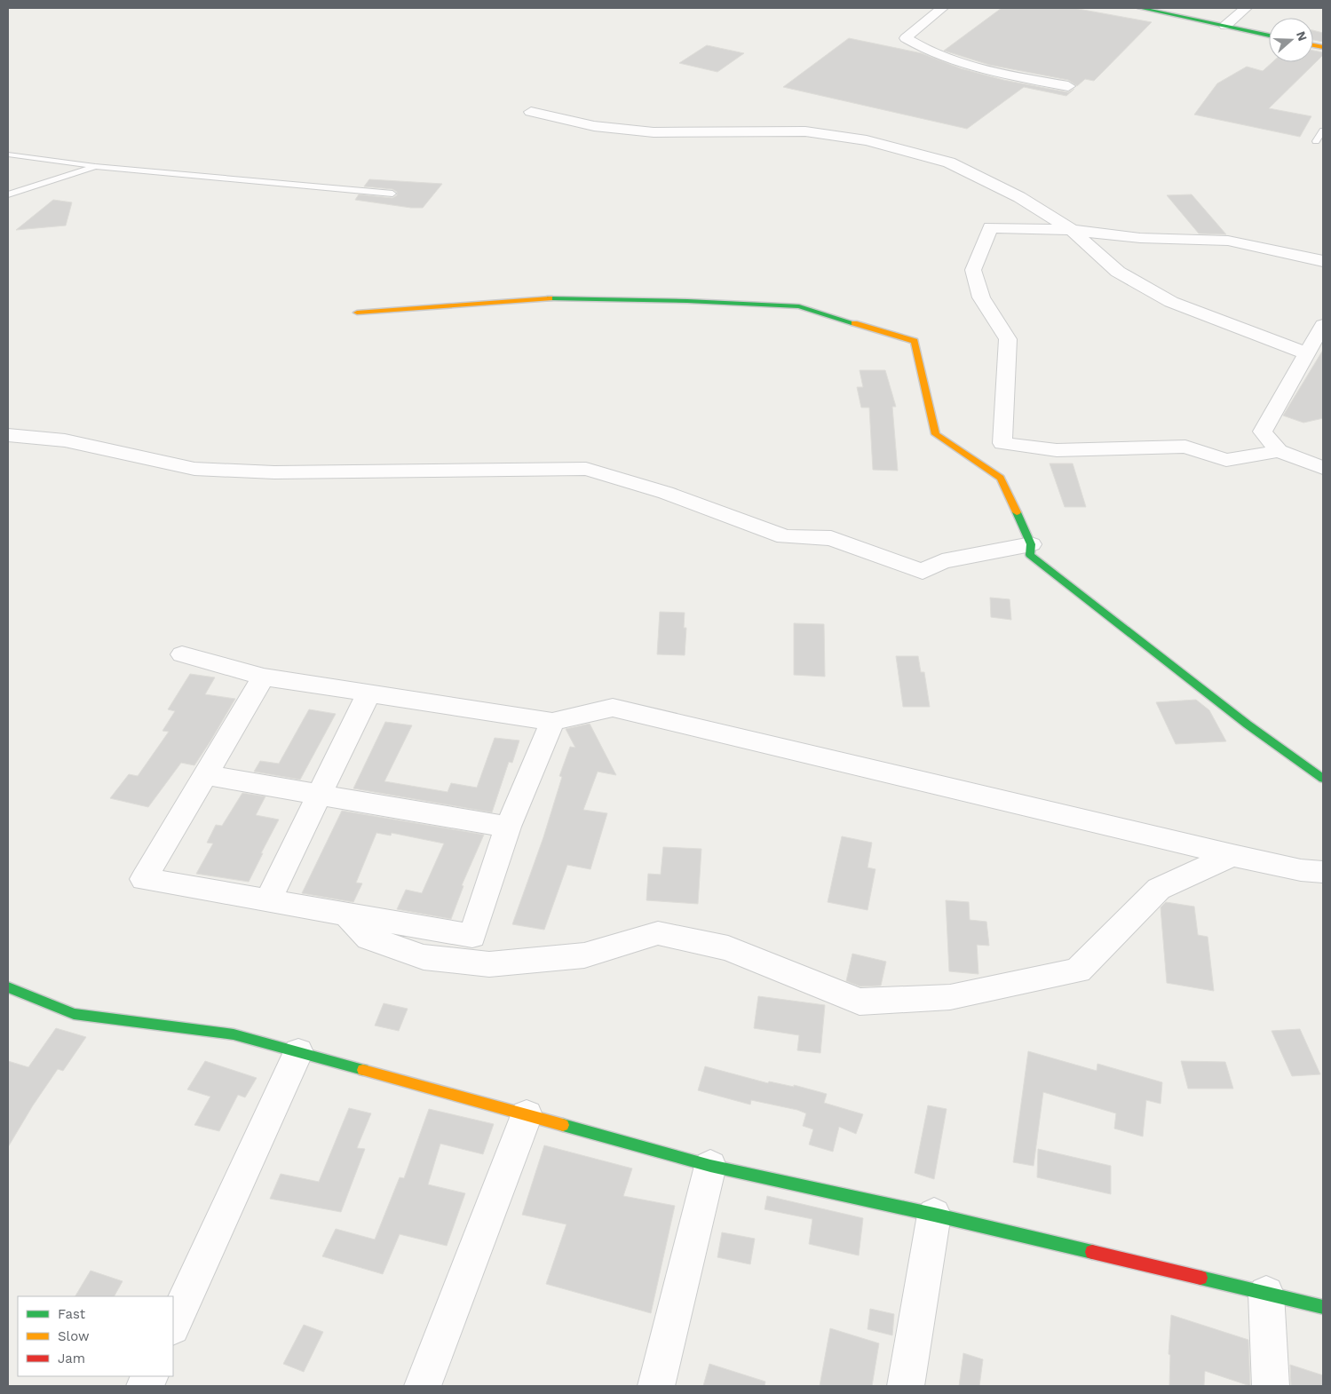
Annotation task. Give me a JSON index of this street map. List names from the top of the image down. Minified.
{"legend":["Fast","Slow","Jam"],"north":"right"}
